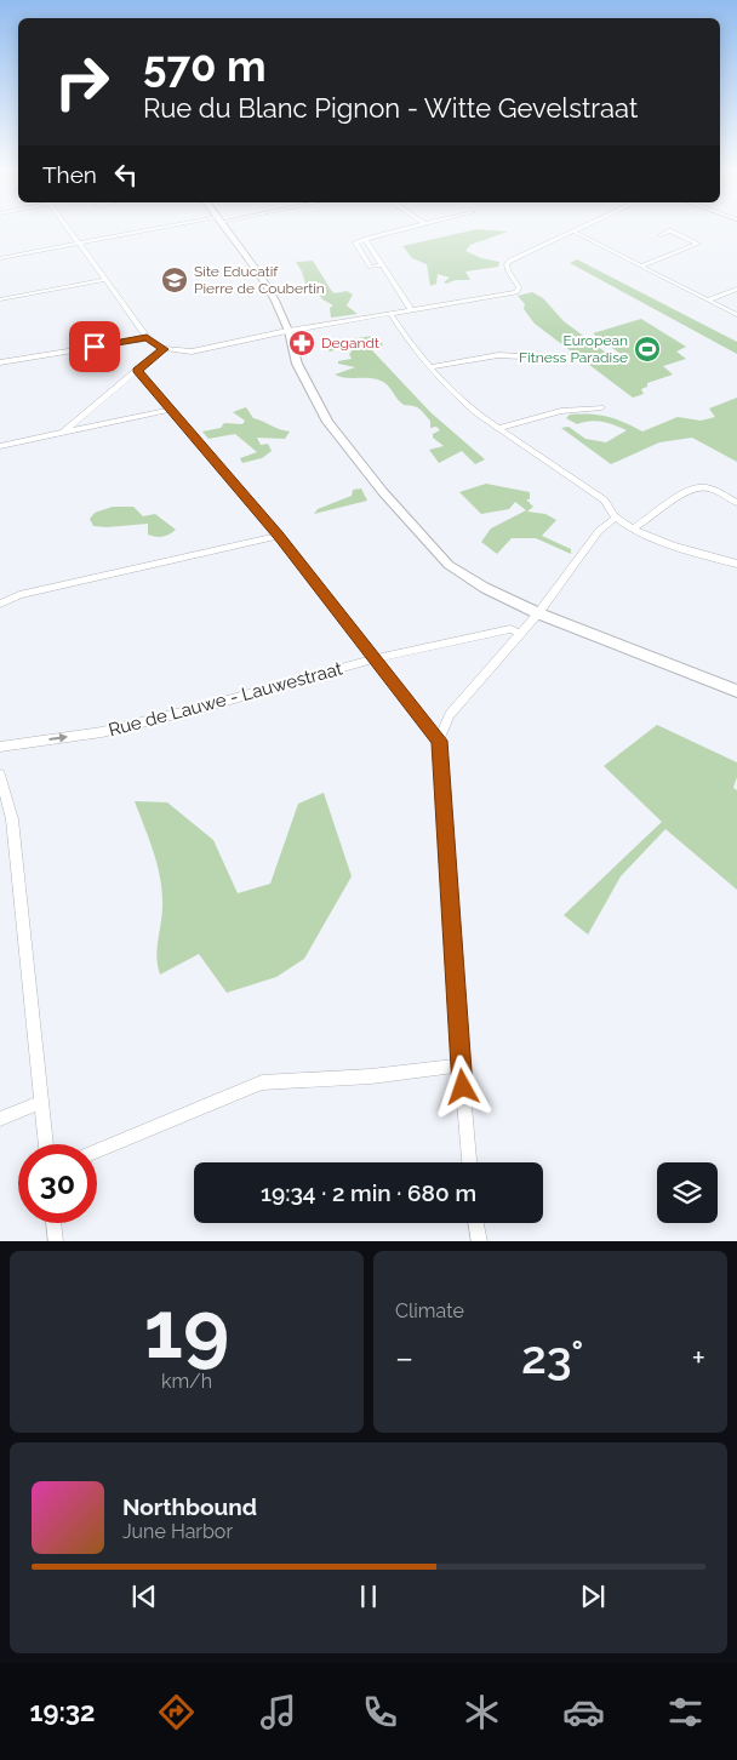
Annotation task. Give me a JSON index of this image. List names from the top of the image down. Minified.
{"streets":{"street":["Rue de Lauwe - Lauwestraat"]},"one_way":["Rue de Lauwe - Lauwestraat"],"places":{"school or university":["Site Educatif Pierre de Coubertin"],"pharmacy":["Degandt"],"sports":["European Fitness Paradise"]},"page":{"turn":["570 m","Rue du Blanc Pignon - Witte Gevelstraat"],"then":"Then","limit":"30","trip":"19:34 · 2 min · 680 m","tile":[["19","km/h"],"Climate"],"heat":["−","23°","+"],"song":["Northbound","June Harbor"],"tabs":"19:32"}}
